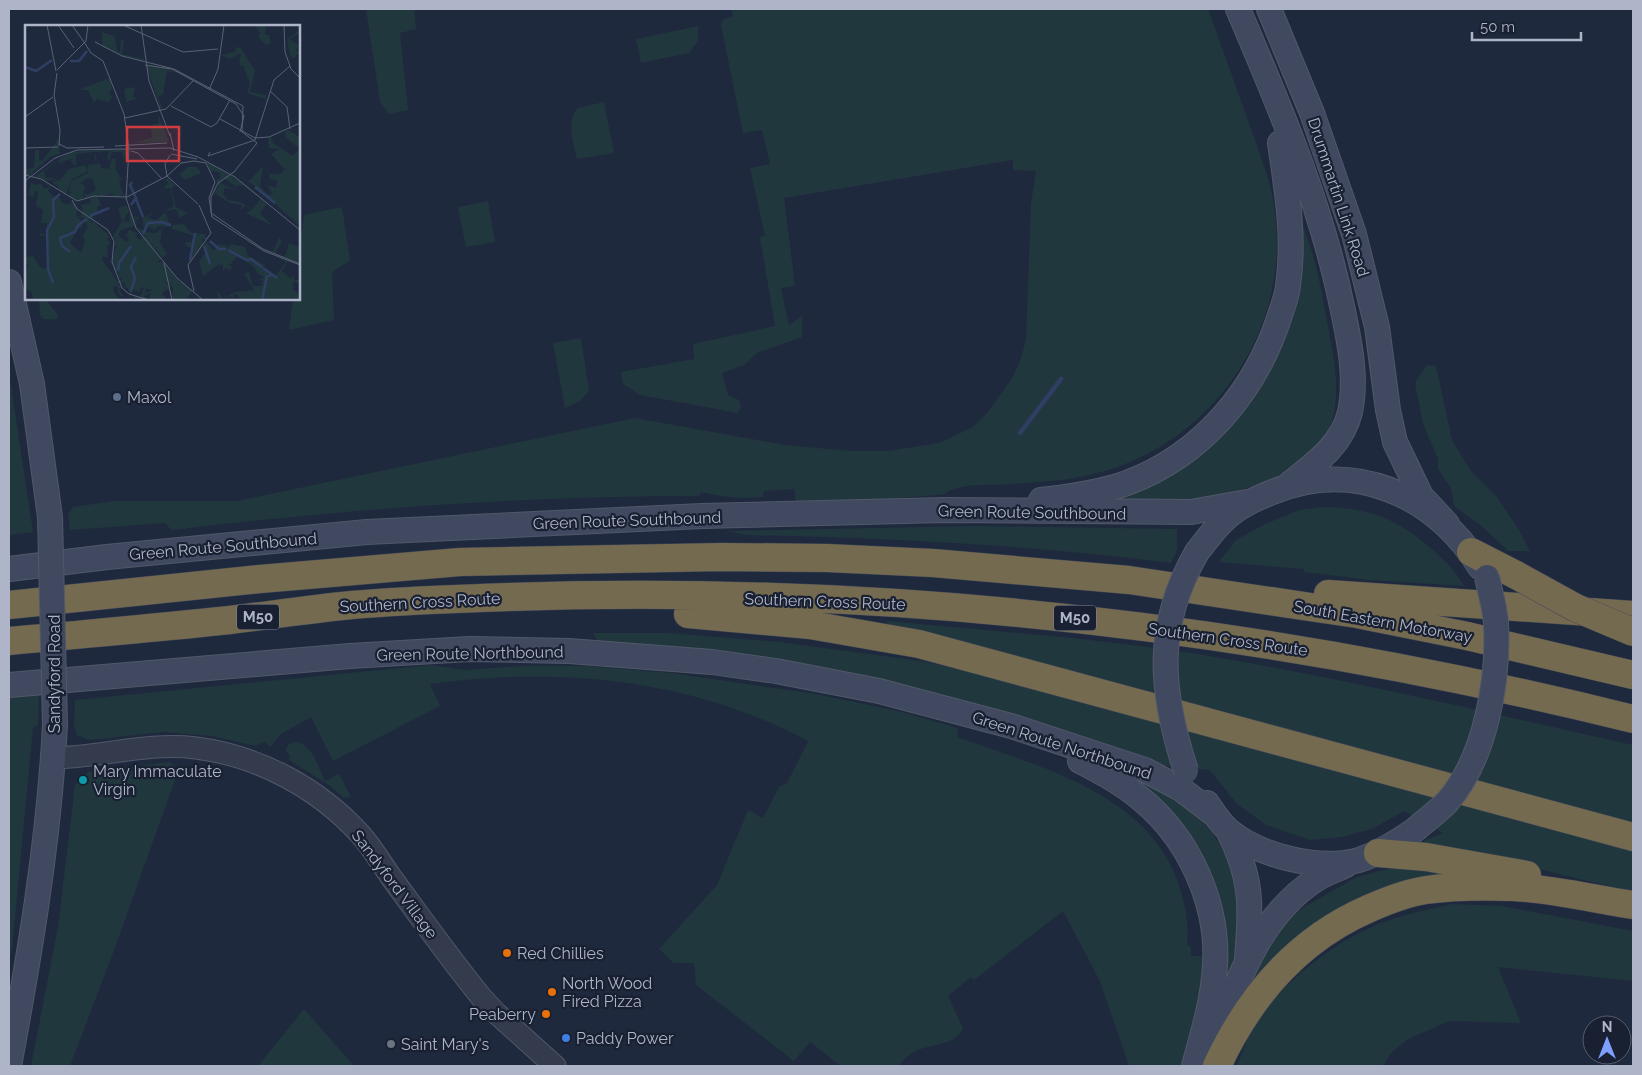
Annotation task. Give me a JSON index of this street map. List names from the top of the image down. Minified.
{"streets":{"highway":["Southern Cross Route","M50","South Eastern Motorway"],"main road":["Drummartin Link Road","Green Route Southbound","Green Route Northbound","Sandyford Road"],"street":["Sandyford Village"]},"crossings":[["M50","South Eastern Motorway"],["Sandyford Road","Sandyford Village"]],"places":["Maxol","Mary Immaculate Virgin","Red Chillies","North Wood Fired Pizza","Peaberry","Paddy Power","Saint Mary's"],"scale_bar":"50 m","north":"top"}
